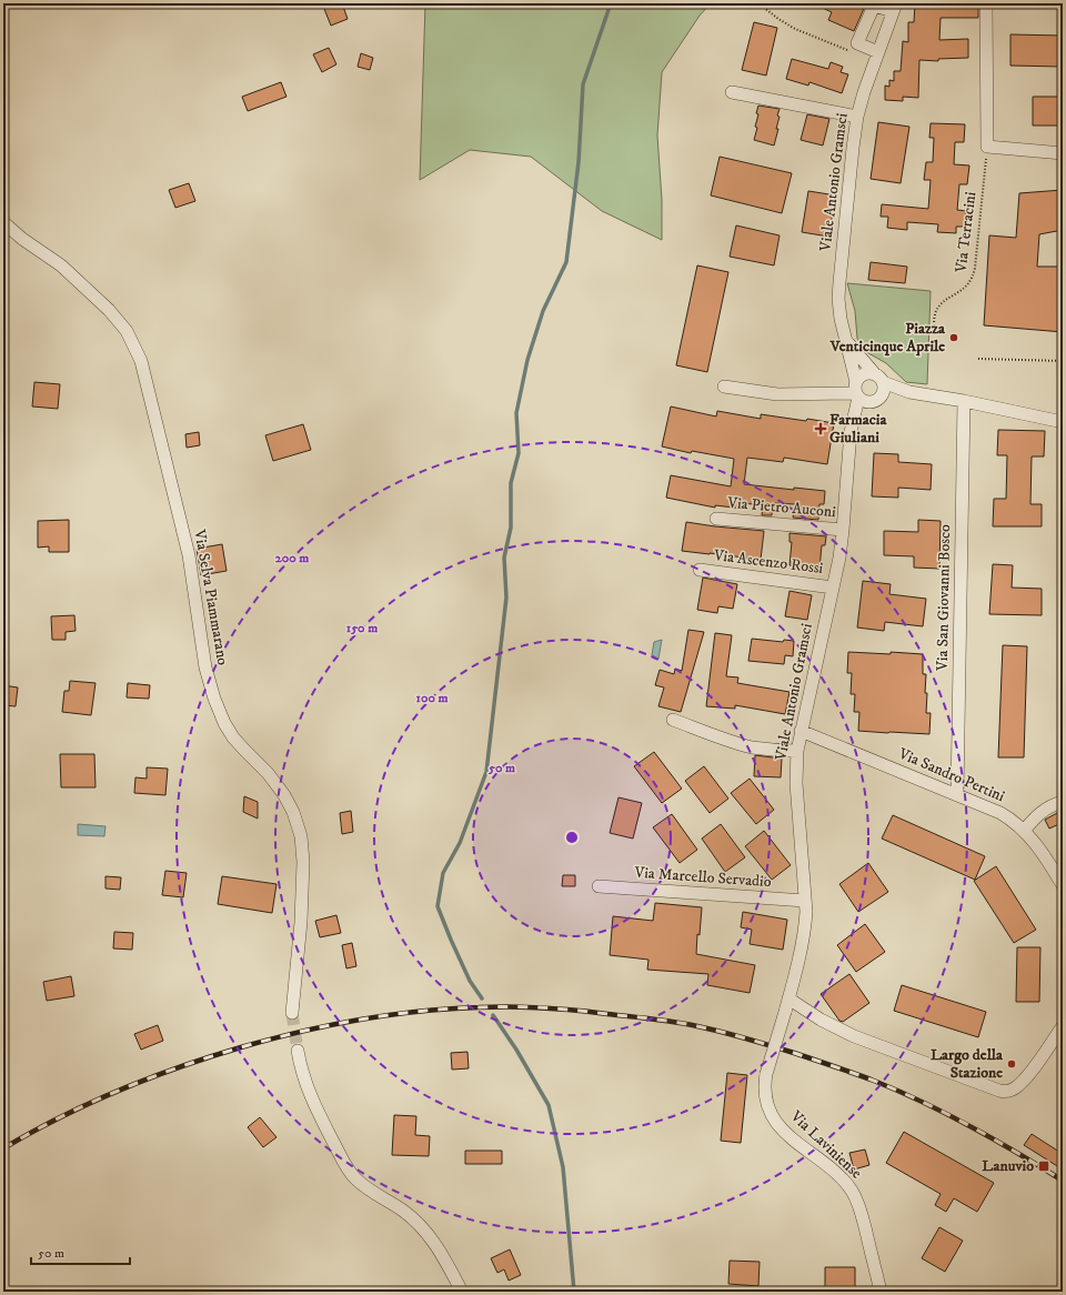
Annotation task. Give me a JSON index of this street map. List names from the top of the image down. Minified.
{"streets":{"street":["Viale Antonio Gramsci","Via Pietro Auconi","Via Ascenzo Rossi","Via Selva Piammarano","Via San Giovanni Bosco","Via Sandro Pertini","Via Marcello Servadio","Via Laviniense"],"path":["Via Terracini"]},"crossings":[["Viale Antonio Gramsci","Via Pietro Auconi"],["Viale Antonio Gramsci","Via Ascenzo Rossi"],["Viale Antonio Gramsci","Via Sandro Pertini"],["Viale Antonio Gramsci","Via Marcello Servadio"],["Viale Antonio Gramsci","Via Laviniense"],["Via San Giovanni Bosco","Via Sandro Pertini"]],"places":{"other":["Piazza Venticinque Aprile","Largo della Stazione"],"health":["Farmacia Giuliani"],"transit":["Lanuvio"]},"scale_bar":"50 m","rings":["200 m","150 m","100 m","50 m"]}
